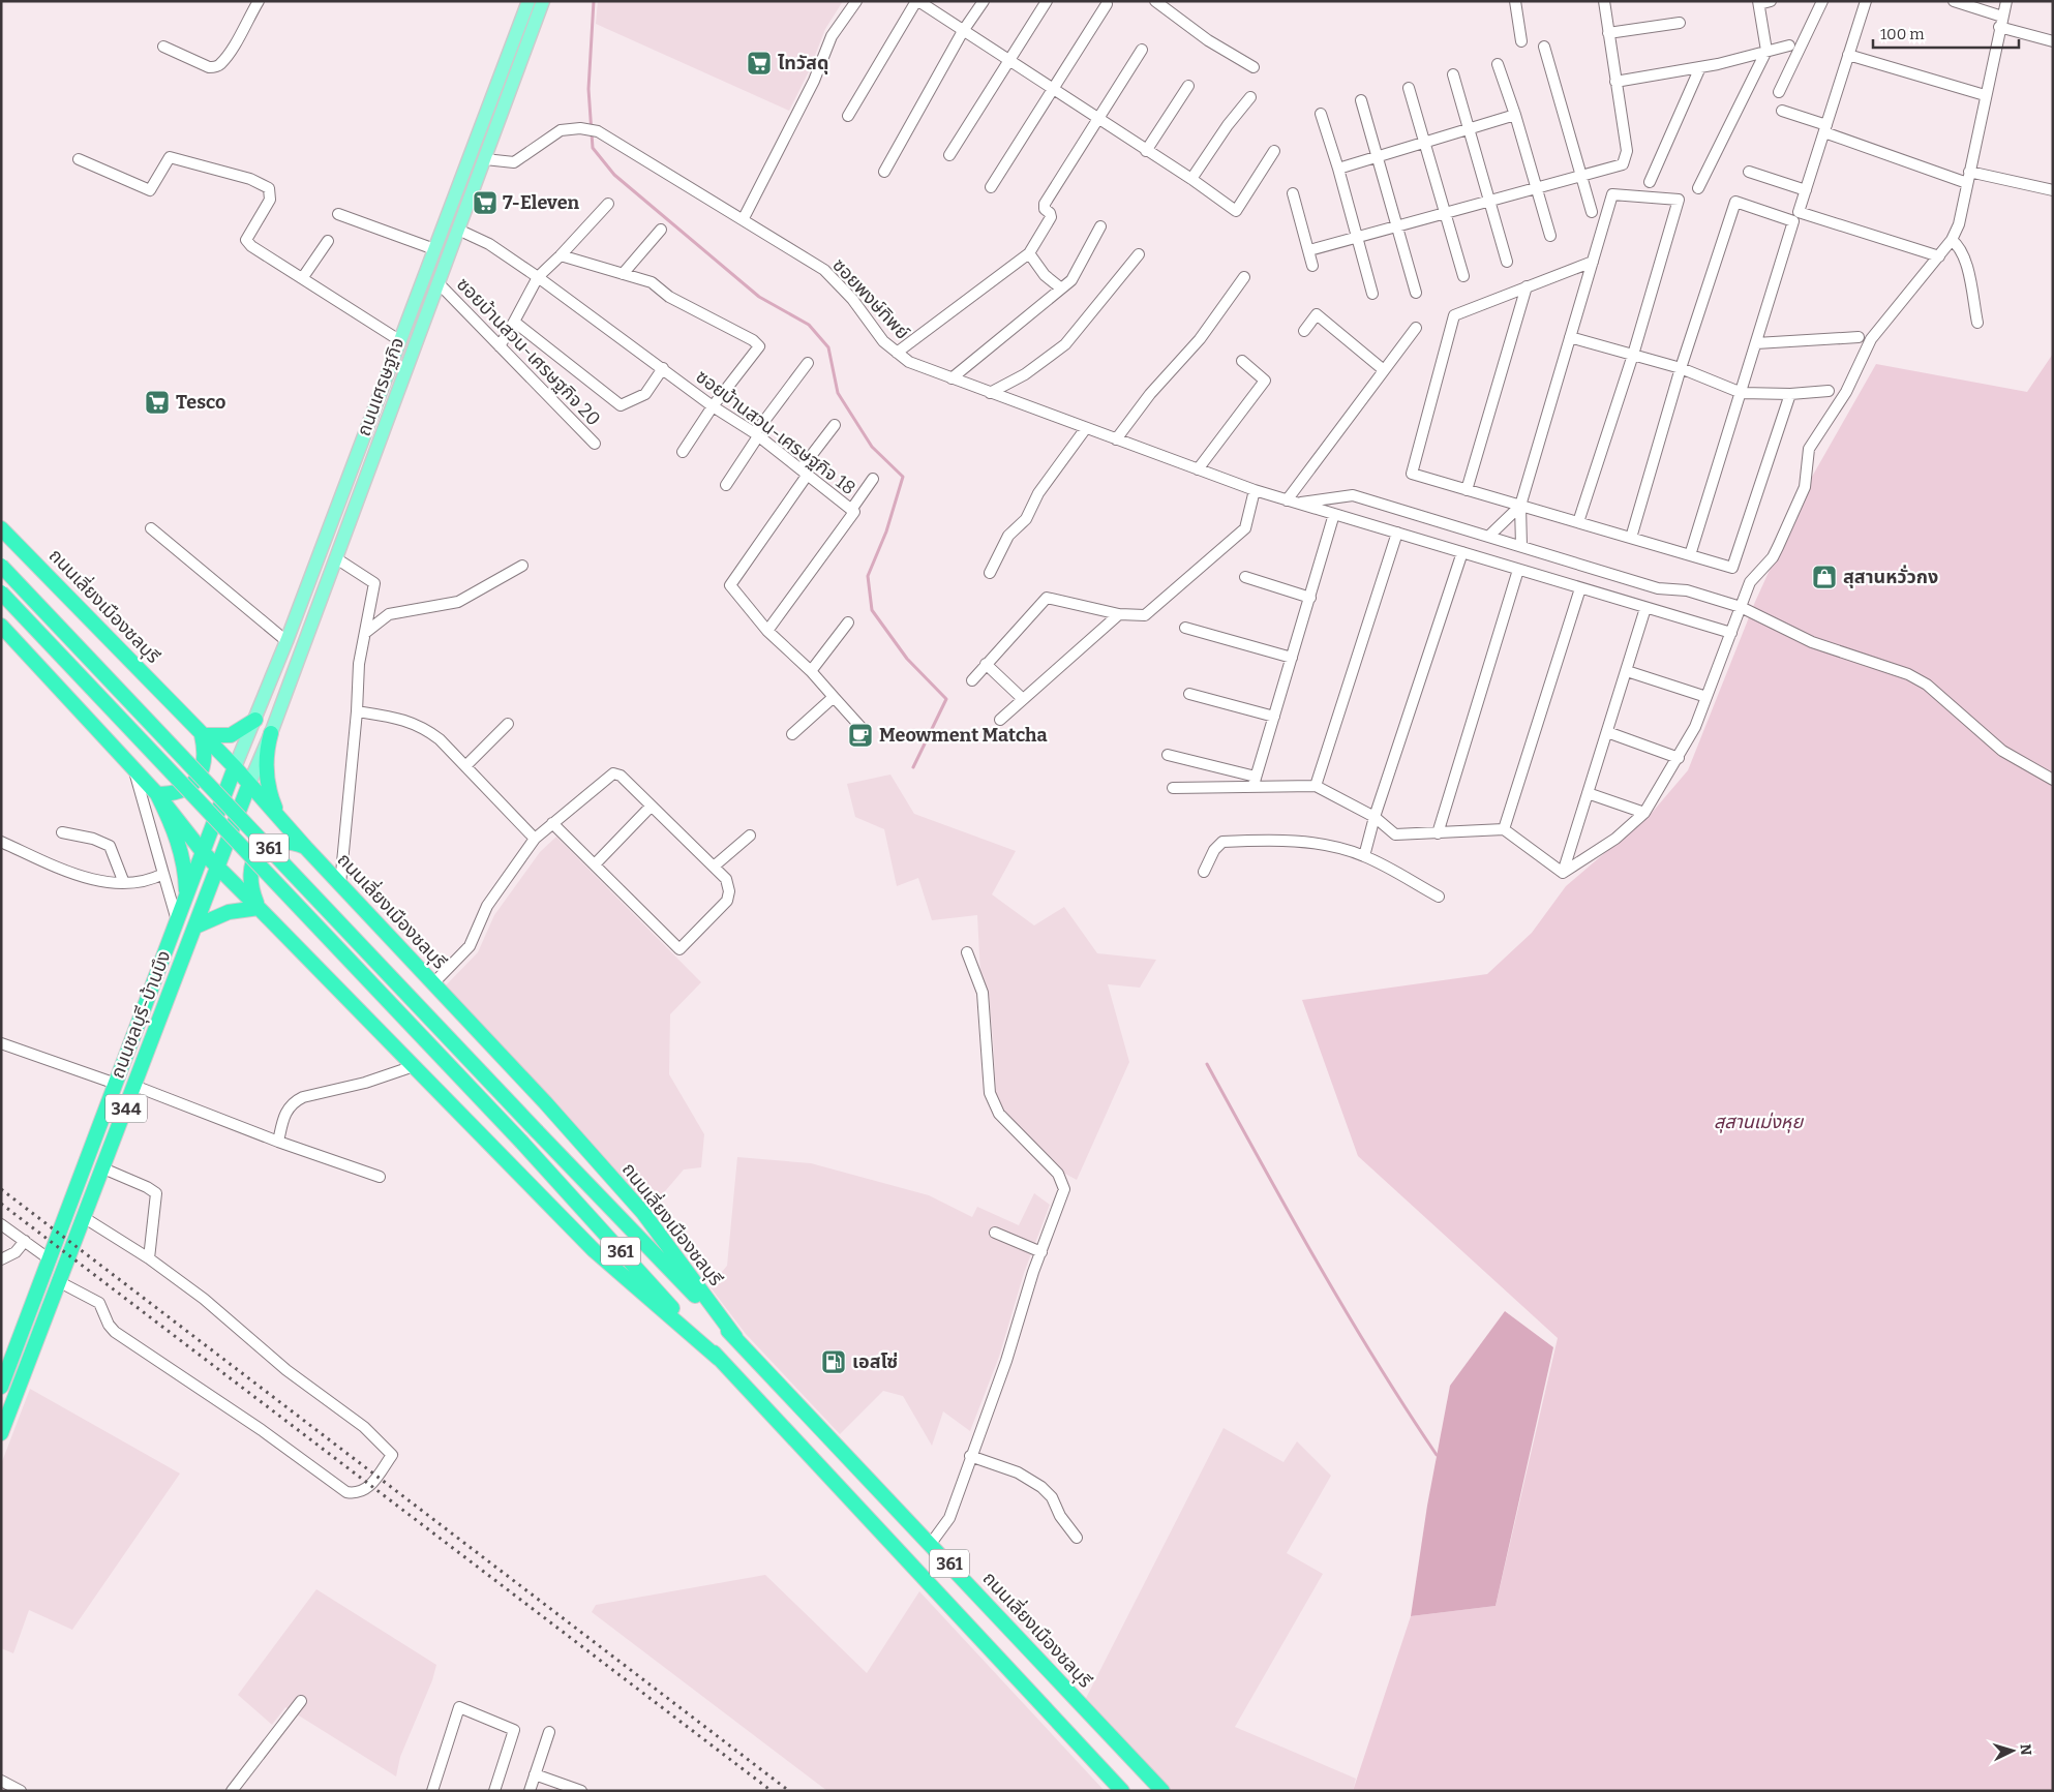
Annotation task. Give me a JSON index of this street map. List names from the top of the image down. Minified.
{"streets":{"highway":["ถนนเลี่ยงเมืองชลบุรี","361","ถนนชลบุรี-บ้านบึง","344"],"main road":["ถนนเศรษฐกิจ"],"street":["ซอยพงษ์ทิพย์","ซอยบ้านสวน-เศรษฐกิจ 20","ซอยบ้านสวน-เศรษฐกิจ 18"]},"crossings":[["ซอยพงษ์ทิพย์","ถนนเศรษฐกิจ"],["ซอยบ้านสวน-เศรษฐกิจ 20","ถนนเศรษฐกิจ"],["ถนนเศรษฐกิจ","ซอยบ้านสวน-เศรษฐกิจ 18"],["ถนนเศรษฐกิจ","ถนนเลี่ยงเมืองชลบุรี"],["ถนนเศรษฐกิจ","ถนนชลบุรี-บ้านบึง"],["ถนนเลี่ยงเมืองชลบุรี","ถนนชลบุรี-บ้านบึง"],["361","ถนนชลบุรี-บ้านบึง"]],"parks":["สุสานเม่งหุย"],"places":{"supermarket":["ไทวัสดุ","7-Eleven","Tesco"],"shop":["สุสานหวั่วกง"],"cafe":["Meowment Matcha"],"fuel station":["เอสโซ่"]},"scale_bar":"100 m","north":"right"}
